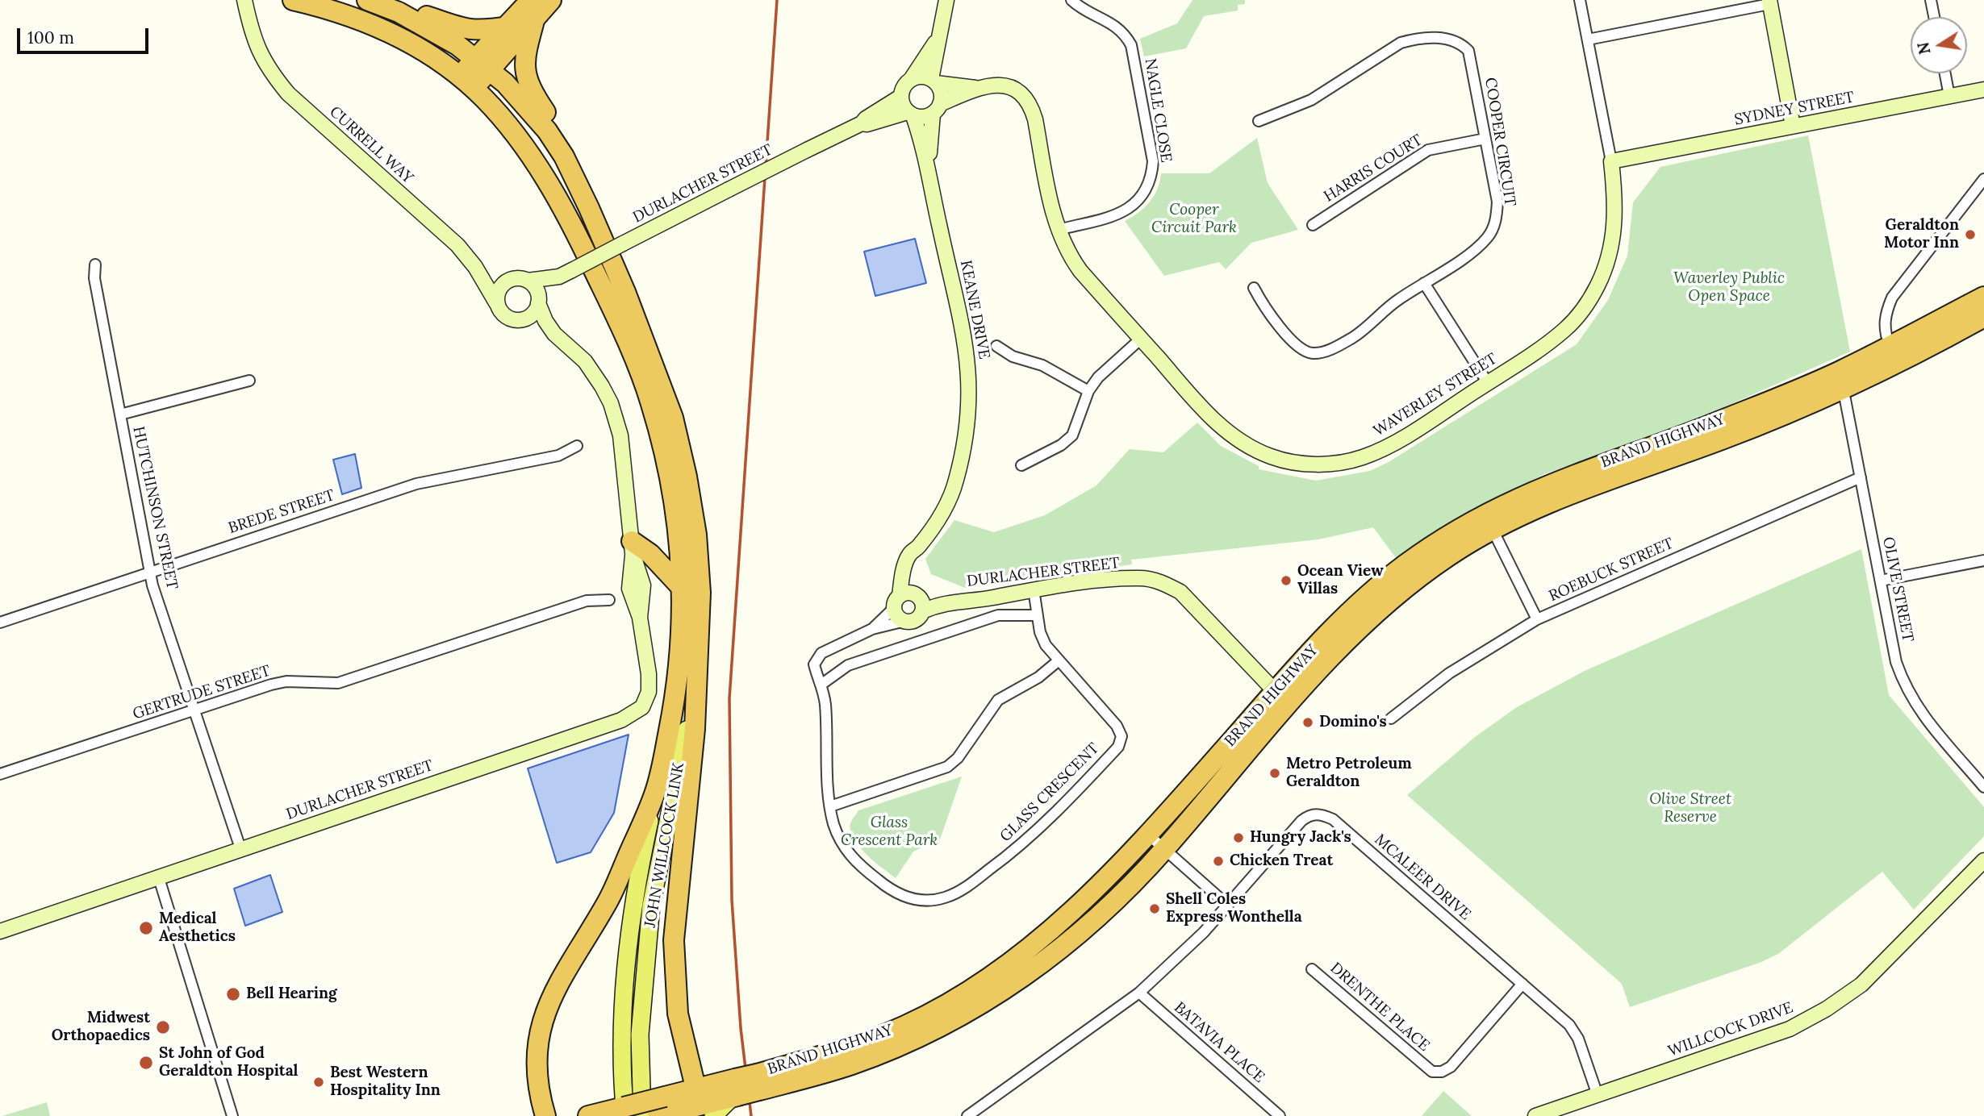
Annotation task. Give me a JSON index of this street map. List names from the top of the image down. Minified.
{"streets":{"highway":["BRAND HIGHWAY"],"main road":["JOHN WILLCOCK LINK"],"street":["SYDNEY STREET","NAGLE CLOSE","COOPER CIRCUIT","CURRELL WAY","HARRIS COURT","DURLACHER STREET","KEANE DRIVE","WAVERLEY STREET","HUTCHINSON STREET","BREDE STREET","ROEBUCK STREET","OLIVE STREET","GERTRUDE STREET","GLASS CRESCENT","MCALEER DRIVE","DRENTHE PLACE","WILLCOCK DRIVE","BATAVIA PLACE"]},"crossings":[["SYDNEY STREET","WAVERLEY STREET"],["NAGLE CLOSE","WAVERLEY STREET"],["COOPER CIRCUIT","HARRIS COURT"],["CURRELL WAY","DURLACHER STREET"],["DURLACHER STREET","KEANE DRIVE"],["DURLACHER STREET","WAVERLEY STREET"],["DURLACHER STREET","BRAND HIGHWAY"],["DURLACHER STREET","HUTCHINSON STREET"],["DURLACHER STREET","GLASS CRESCENT"],["KEANE DRIVE","WAVERLEY STREET"],["BRAND HIGHWAY","OLIVE STREET"],["HUTCHINSON STREET","BREDE STREET"],["HUTCHINSON STREET","GERTRUDE STREET"],["ROEBUCK STREET","OLIVE STREET"],["MCALEER DRIVE","DRENTHE PLACE"],["MCALEER DRIVE","WILLCOCK DRIVE"],["MCALEER DRIVE","BATAVIA PLACE"]],"parks":["Cooper Circuit Park","Waverley Public Open Space","Olive Street Reserve","Glass Crescent Park"],"places":["Geraldton Motor Inn","Ocean View Villas","Domino's","Metro Petroleum Geraldton","Hungry Jack's","Chicken Treat","Shell Coles Express Wonthella","Medical Aesthetics","Bell Hearing","Midwest Orthopaedics","St John of God Geraldton Hospital","Best Western Hospitality Inn"],"scale_bar":"100 m","north":"left"}
